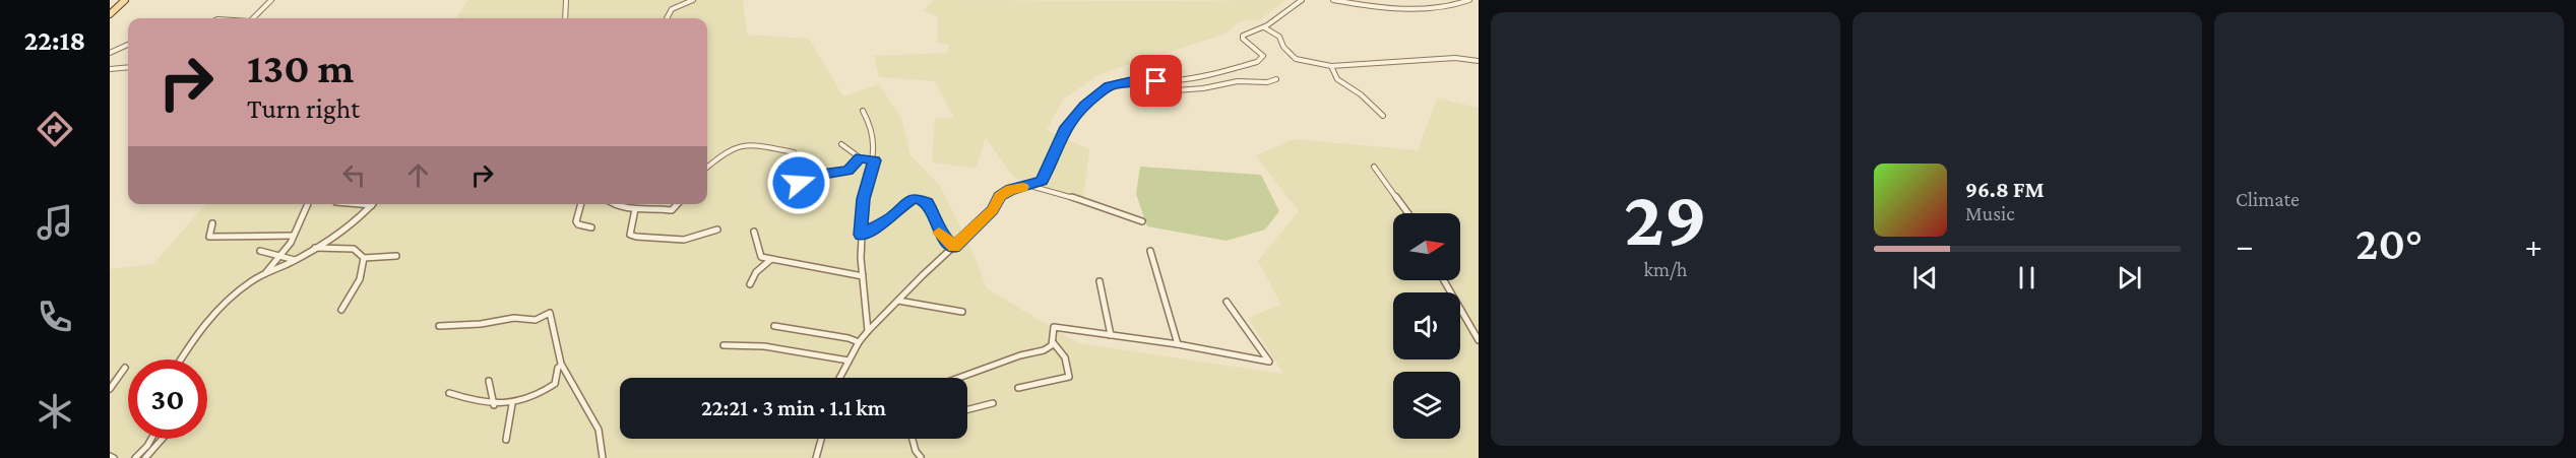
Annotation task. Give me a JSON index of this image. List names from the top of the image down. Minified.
{"north":"right","page":{"tabs":"22:18","tile":[["29","km/h"],"Climate"],"turn":["130 m","Turn right"],"song":["96.8 FM","Music"],"heat":["−","20°","+"],"limit":"30","trip":"22:21 · 3 min · 1.1 km"}}
